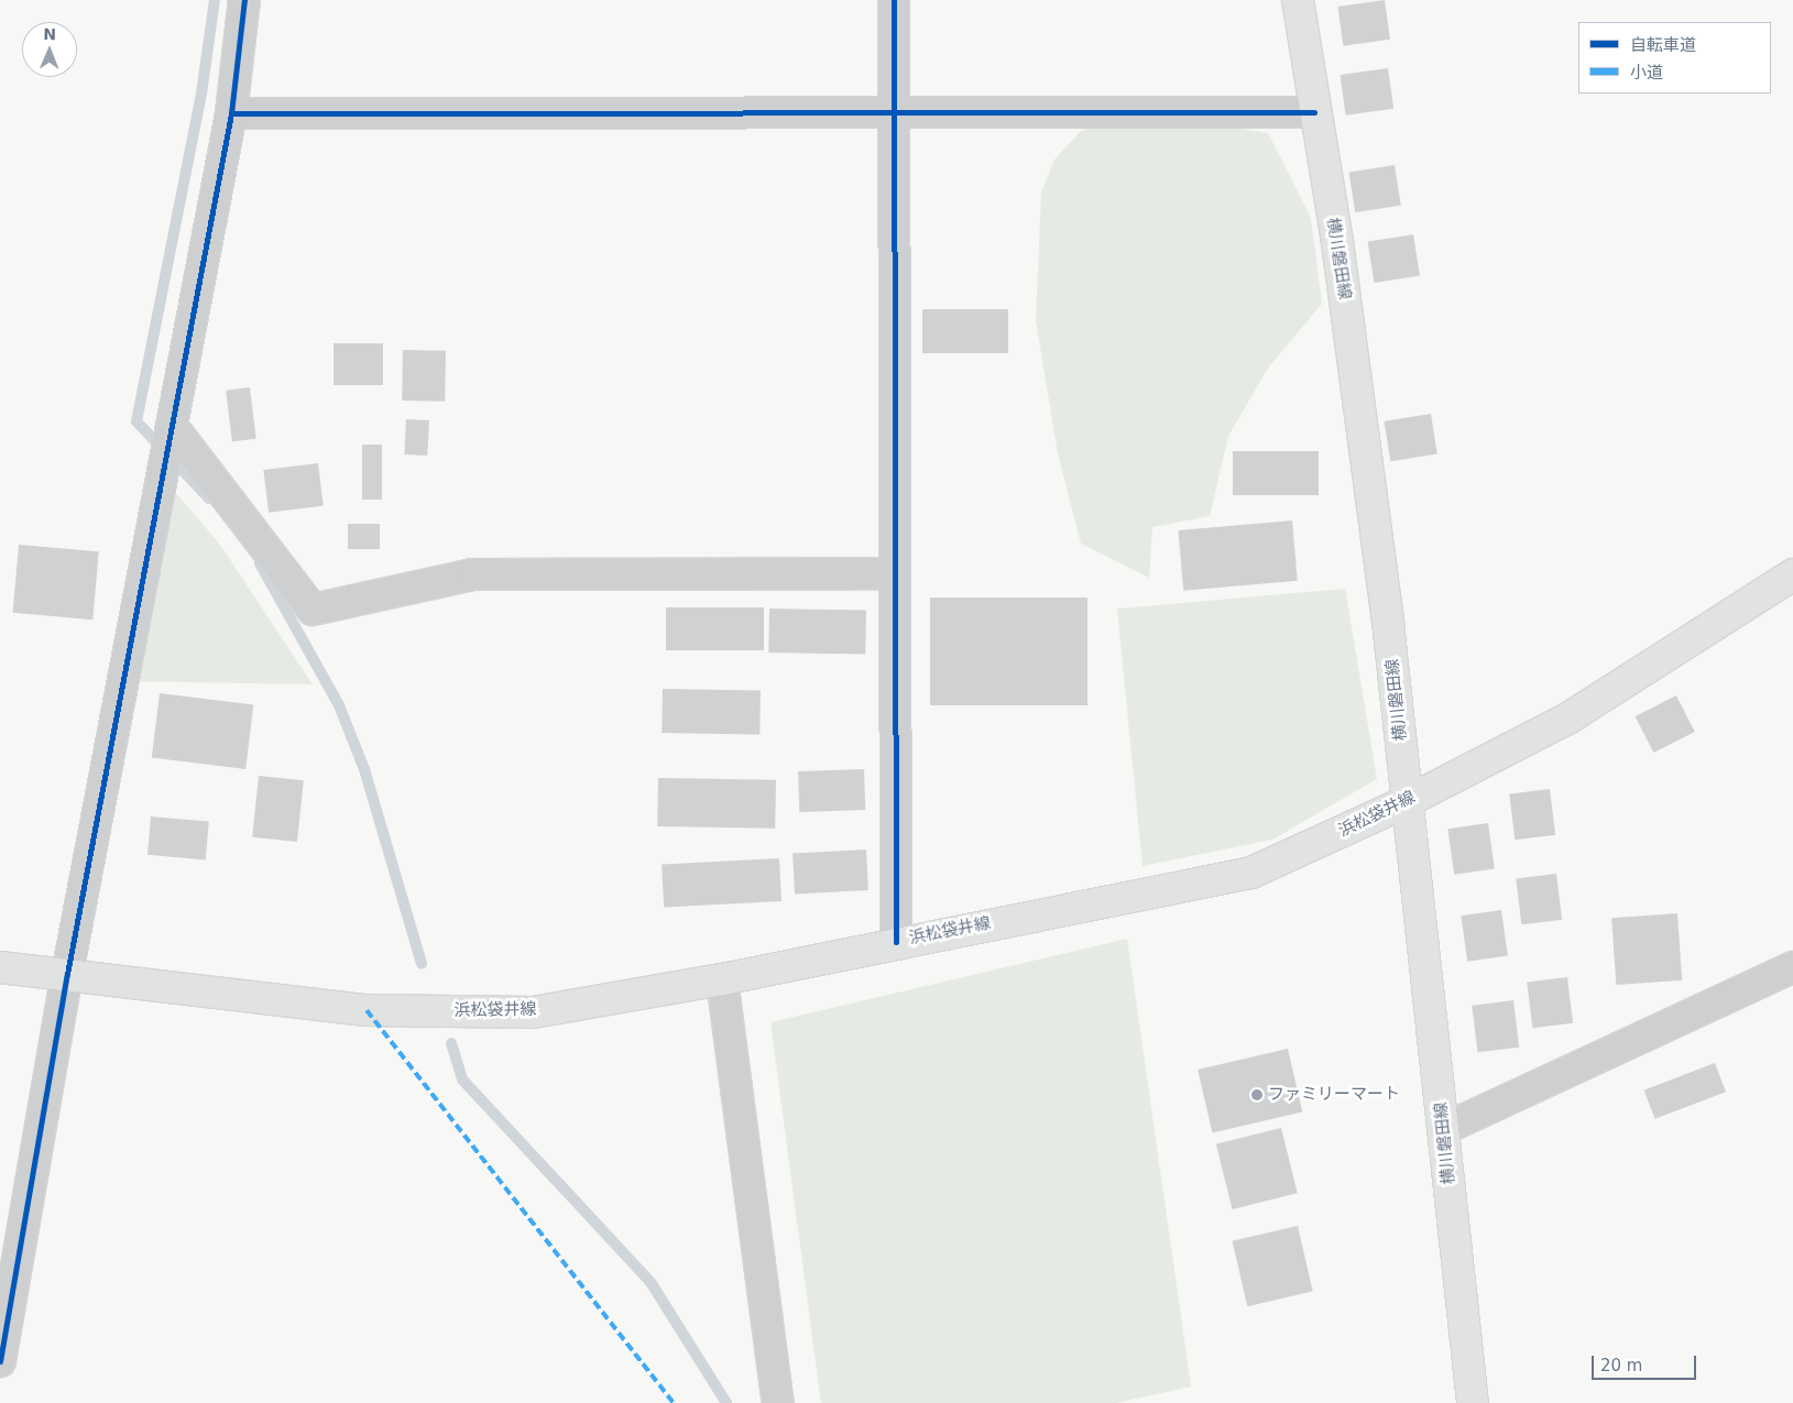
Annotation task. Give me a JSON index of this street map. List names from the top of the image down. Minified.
{"streets":{"main road":["横川磐田線","浜松袋井線"]},"crossings":[["横川磐田線","浜松袋井線"]],"places":["ファミリーマート"],"legend":["自転車道","小道"],"scale_bar":"20 m","north":"top"}
